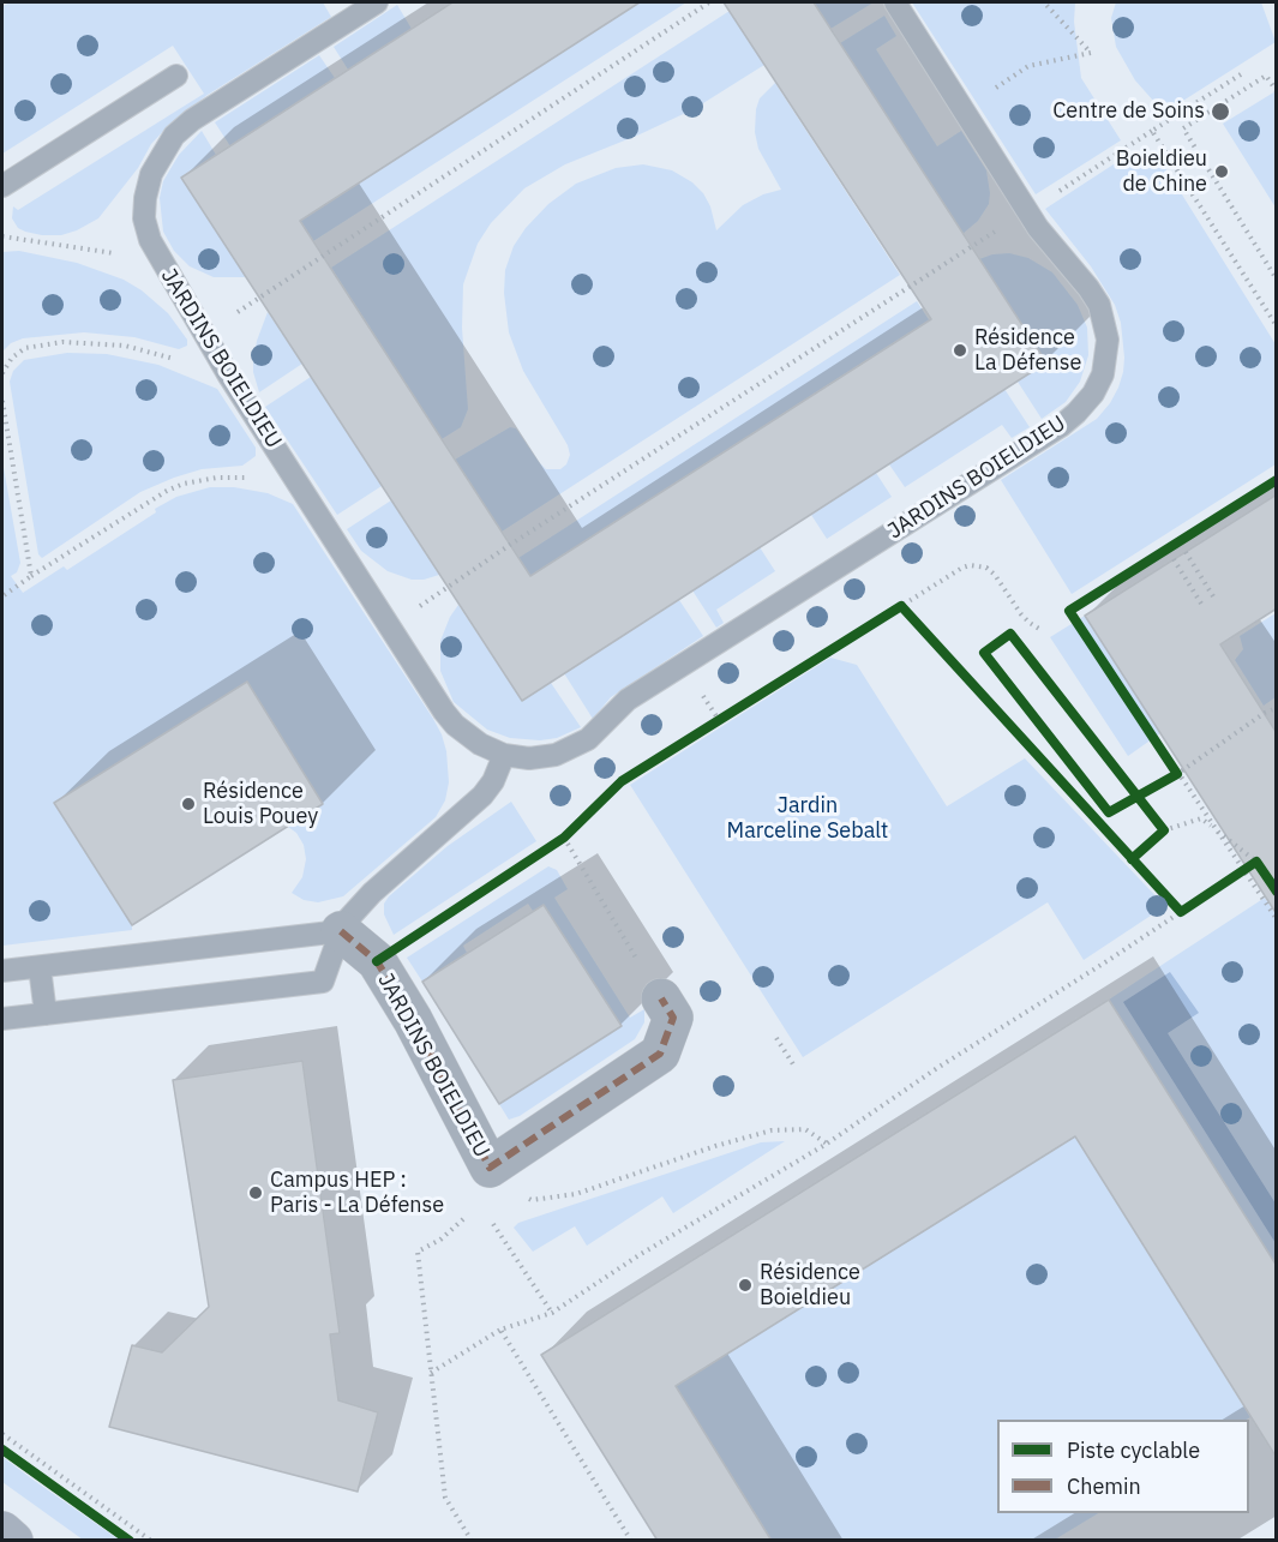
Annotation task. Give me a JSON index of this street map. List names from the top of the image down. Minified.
{"streets":{"street":["JARDINS BOIELDIEU"]},"parks":["Jardin Marceline Sebalt"],"places":["Centre de Soins","Boieldieu de Chine","Résidence La Défense","Résidence Louis Pouey","Campus HEP : Paris - La Défense","Résidence Boieldieu"],"legend":["Piste cyclable","Chemin"]}
